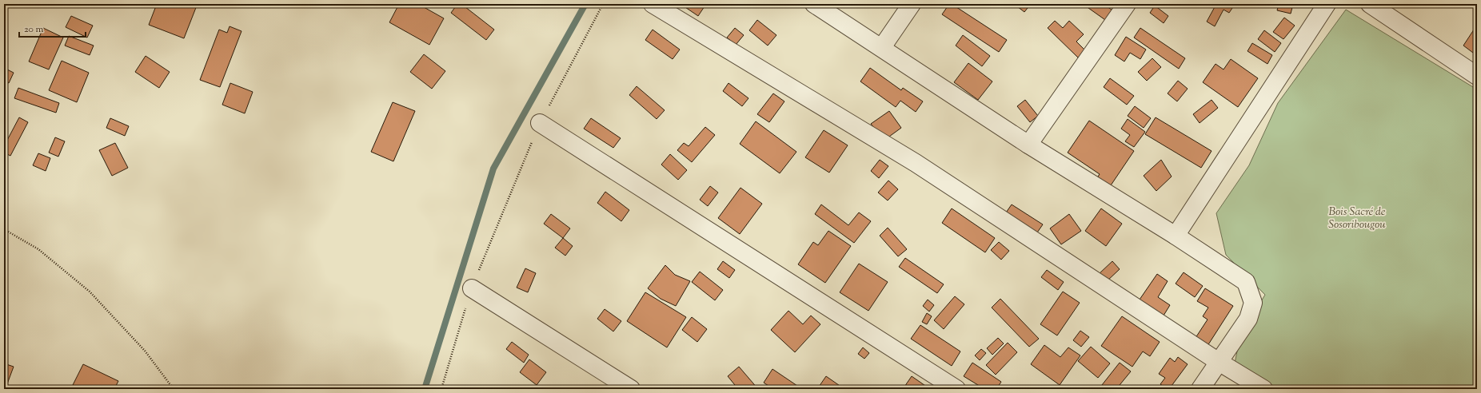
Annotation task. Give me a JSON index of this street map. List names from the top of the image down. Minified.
{"parks":["Bois Sacré de Sosoribougou"],"scale_bar":"20 m"}
